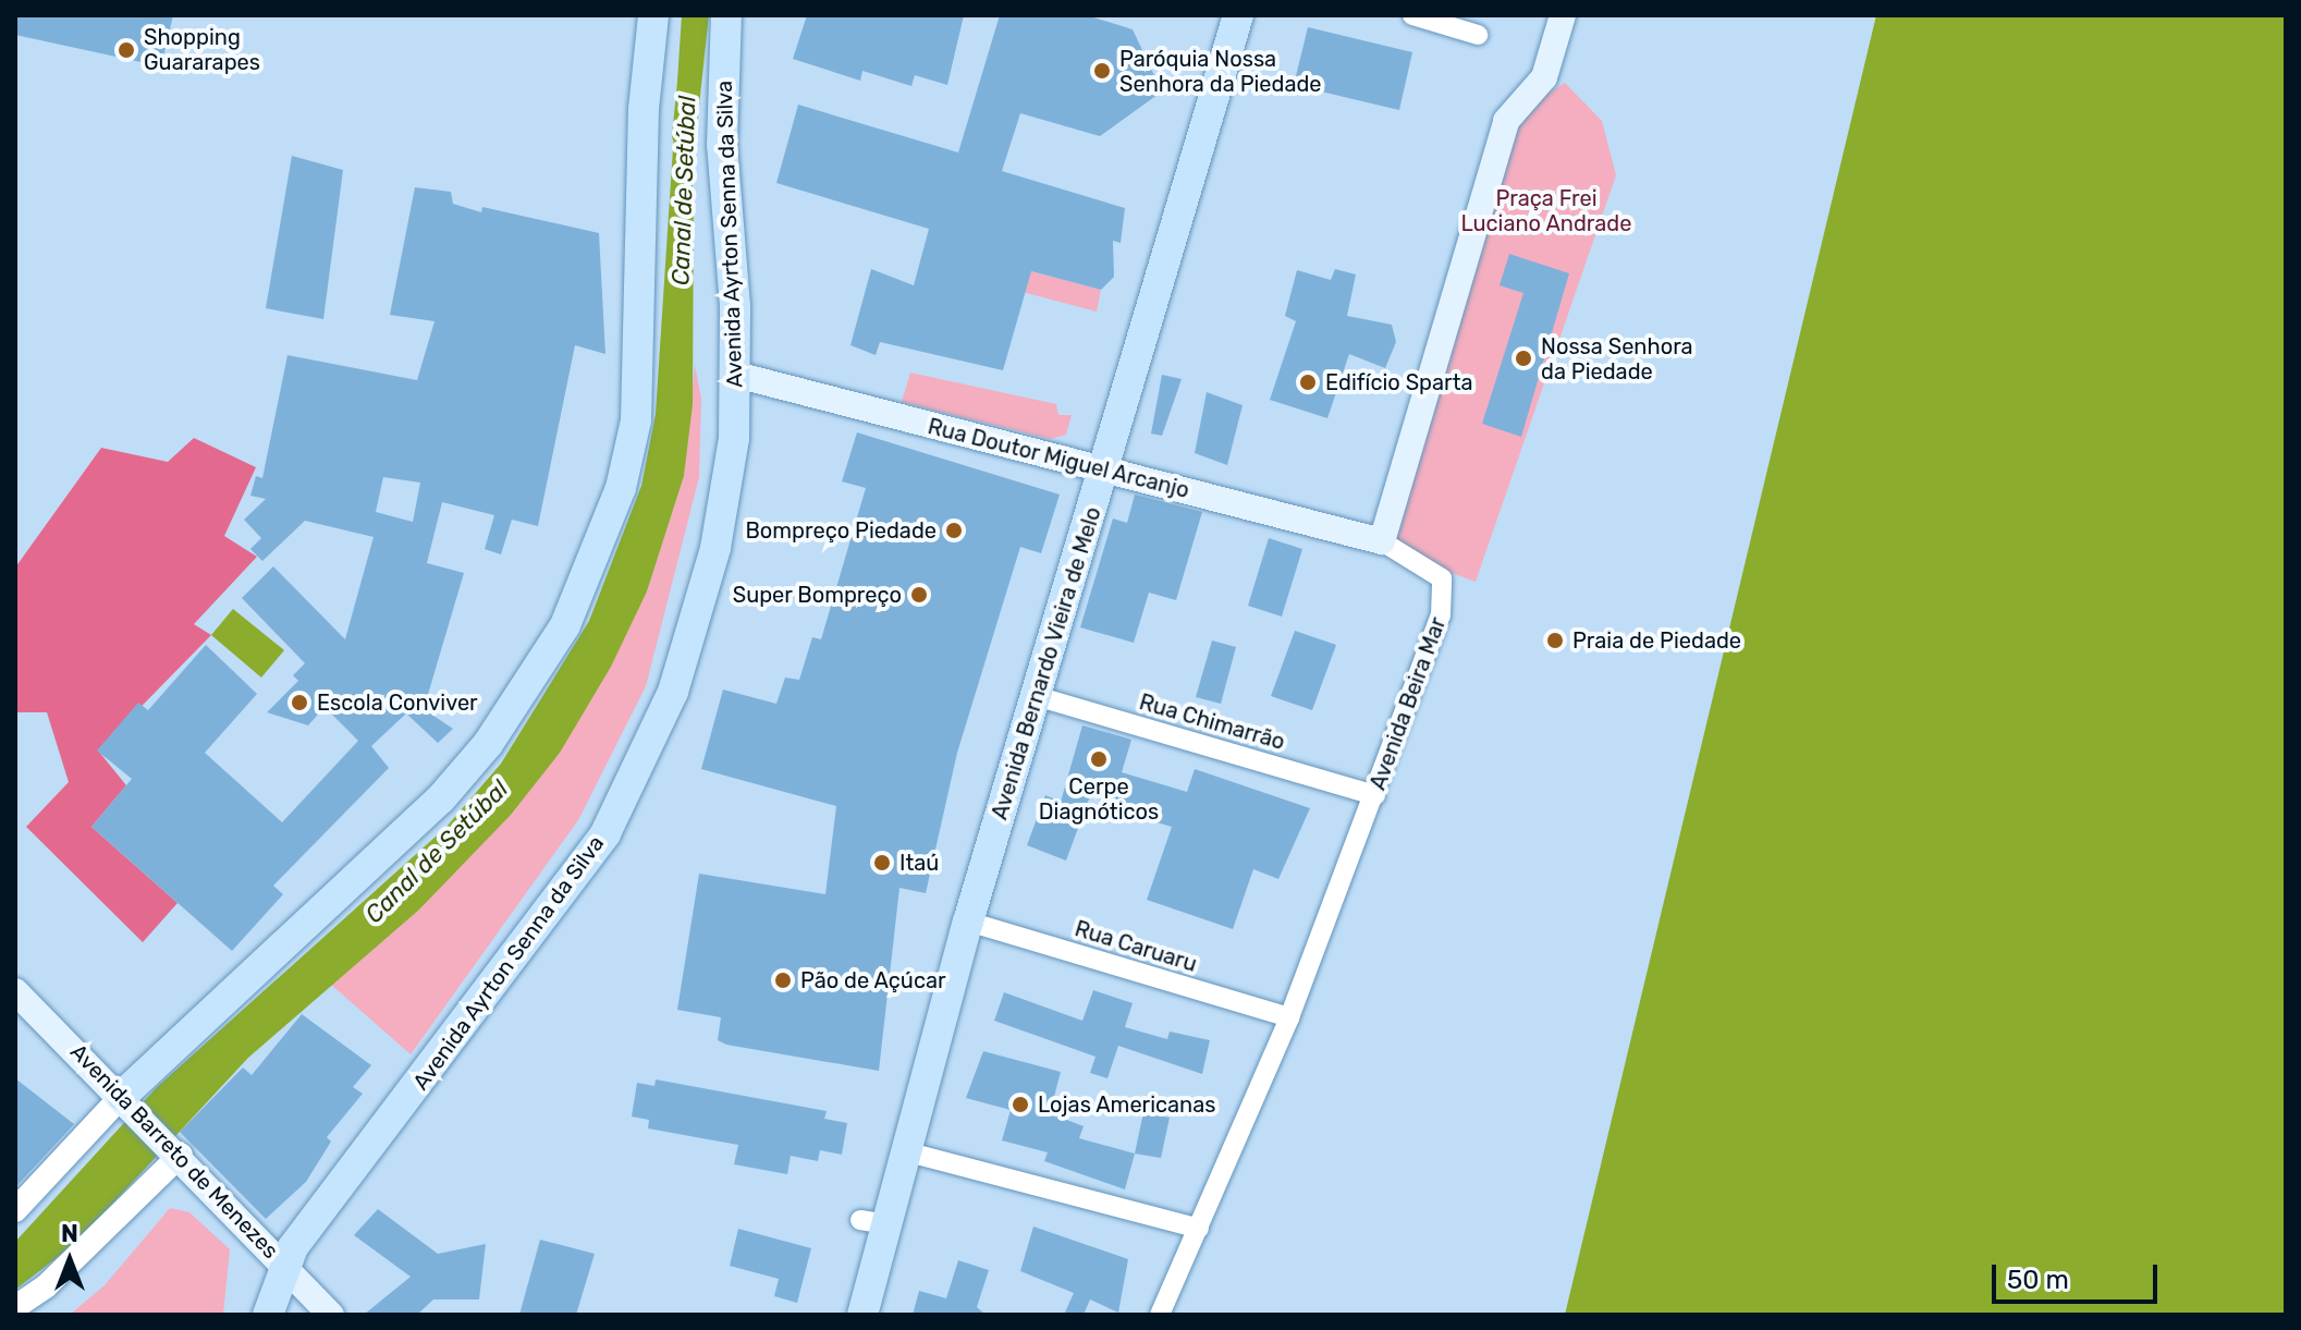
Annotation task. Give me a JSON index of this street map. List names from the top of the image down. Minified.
{"streets":{"main road":["Avenida Ayrton Senna da Silva","Rua Doutor Miguel Arcanjo","Avenida Bernardo Vieira de Melo","Avenida Barreto de Menezes"],"street":["Avenida Beira Mar","Rua Chimarrão","Rua Caruaru"]},"crossings":[["Avenida Ayrton Senna da Silva","Rua Doutor Miguel Arcanjo"],["Avenida Ayrton Senna da Silva","Avenida Barreto de Menezes"],["Rua Doutor Miguel Arcanjo","Avenida Bernardo Vieira de Melo"],["Rua Doutor Miguel Arcanjo","Avenida Beira Mar"],["Avenida Bernardo Vieira de Melo","Rua Chimarrão"],["Avenida Bernardo Vieira de Melo","Rua Caruaru"],["Avenida Beira Mar","Rua Chimarrão"],["Avenida Beira Mar","Rua Caruaru"]],"water":["Canal de Setúbal"],"parks":["Praça Frei Luciano Andrade"],"places":["Shopping Guararapes","Paróquia Nossa Senhora da Piedade","Nossa Senhora da Piedade","Edifício Sparta","Bompreço Piedade","Super Bompreço","Praia de Piedade","Escola Conviver","Cerpe Diagnóticos","Itaú","Pão de Açúcar","Lojas Americanas"],"scale_bar":"50 m","north":"top"}
